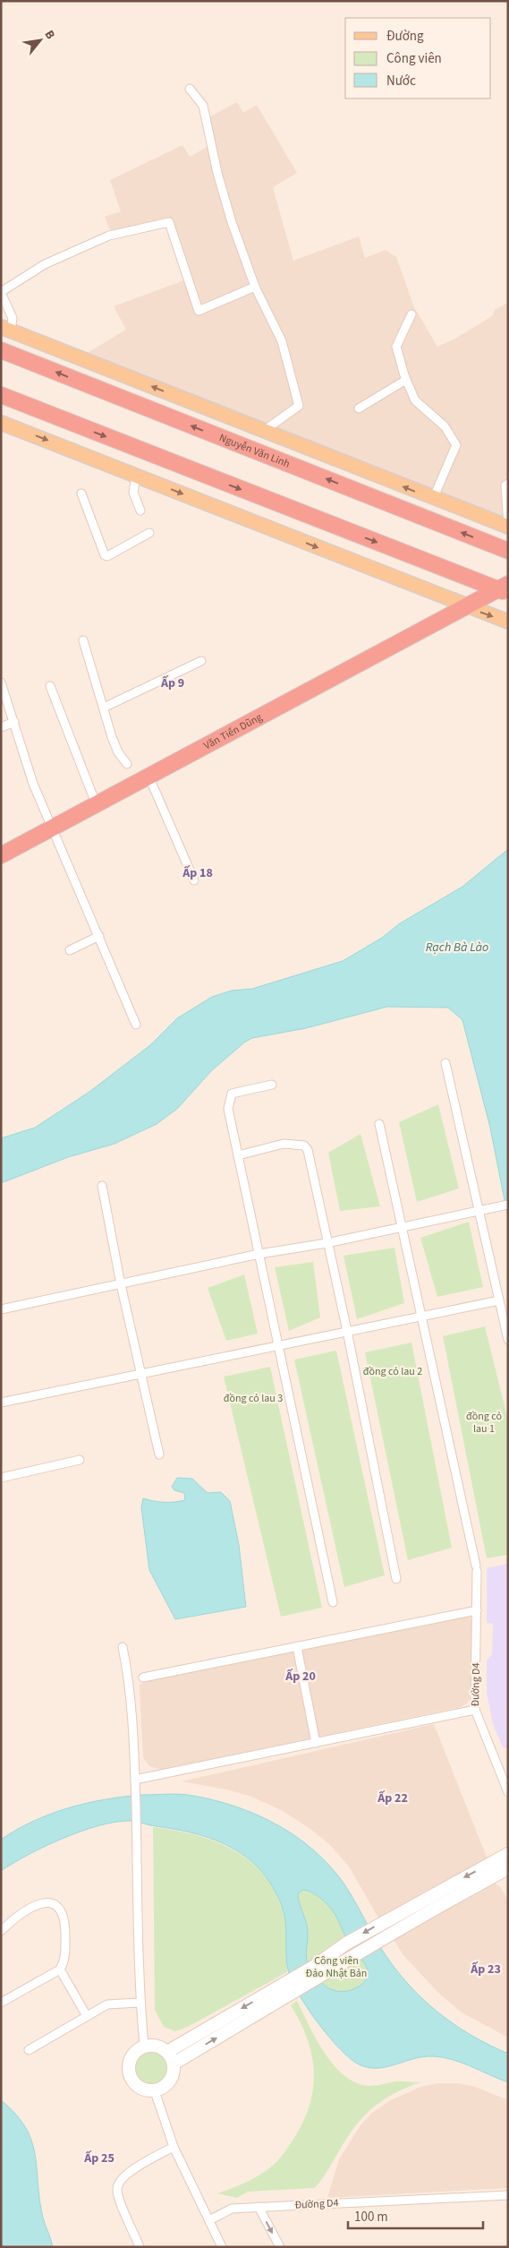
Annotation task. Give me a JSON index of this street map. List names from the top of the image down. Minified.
{"streets":{"highway":["Nguyễn Văn Linh","Văn Tiến Dũng"],"street":["Đường D4"]},"districts":["Ấp 9","Ấp 18","Ấp 20","Ấp 22","Ấp 23","Ấp 25"],"water":["Rạch Bà Lào"],"parks":["đồng cỏ lau 2","đồng cỏ lau 3","đồng cỏ lau 1","Công viên Đảo Nhật Bản"],"legend":["Đường","Công viên","Nước"],"scale_bar":"100 m","north":"top right"}
